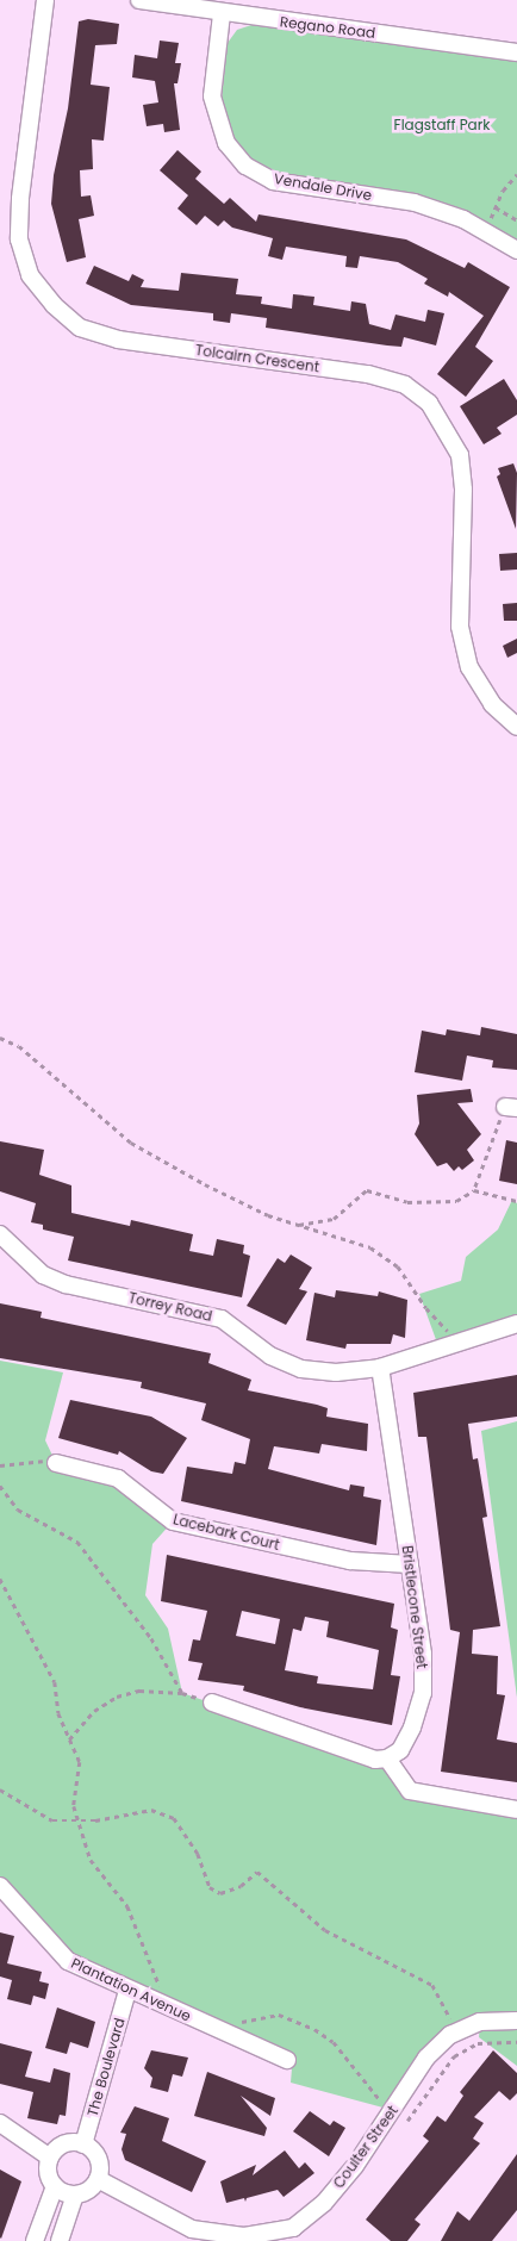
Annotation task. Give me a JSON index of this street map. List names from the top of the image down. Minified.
{"streets":{"street":["Regano Road","Vendale Drive","Tolcairn Crescent","Torrey Road","Lacebark Court","Bristlecone Street","Plantation Avenue","The Boulevard","Coulter Street"]},"crossings":[["Regano Road","Vendale Drive"],["Torrey Road","Bristlecone Street"],["Lacebark Court","Bristlecone Street"],["Plantation Avenue","The Boulevard"],["The Boulevard","Coulter Street"]],"parks":["Flagstaff Park"]}
